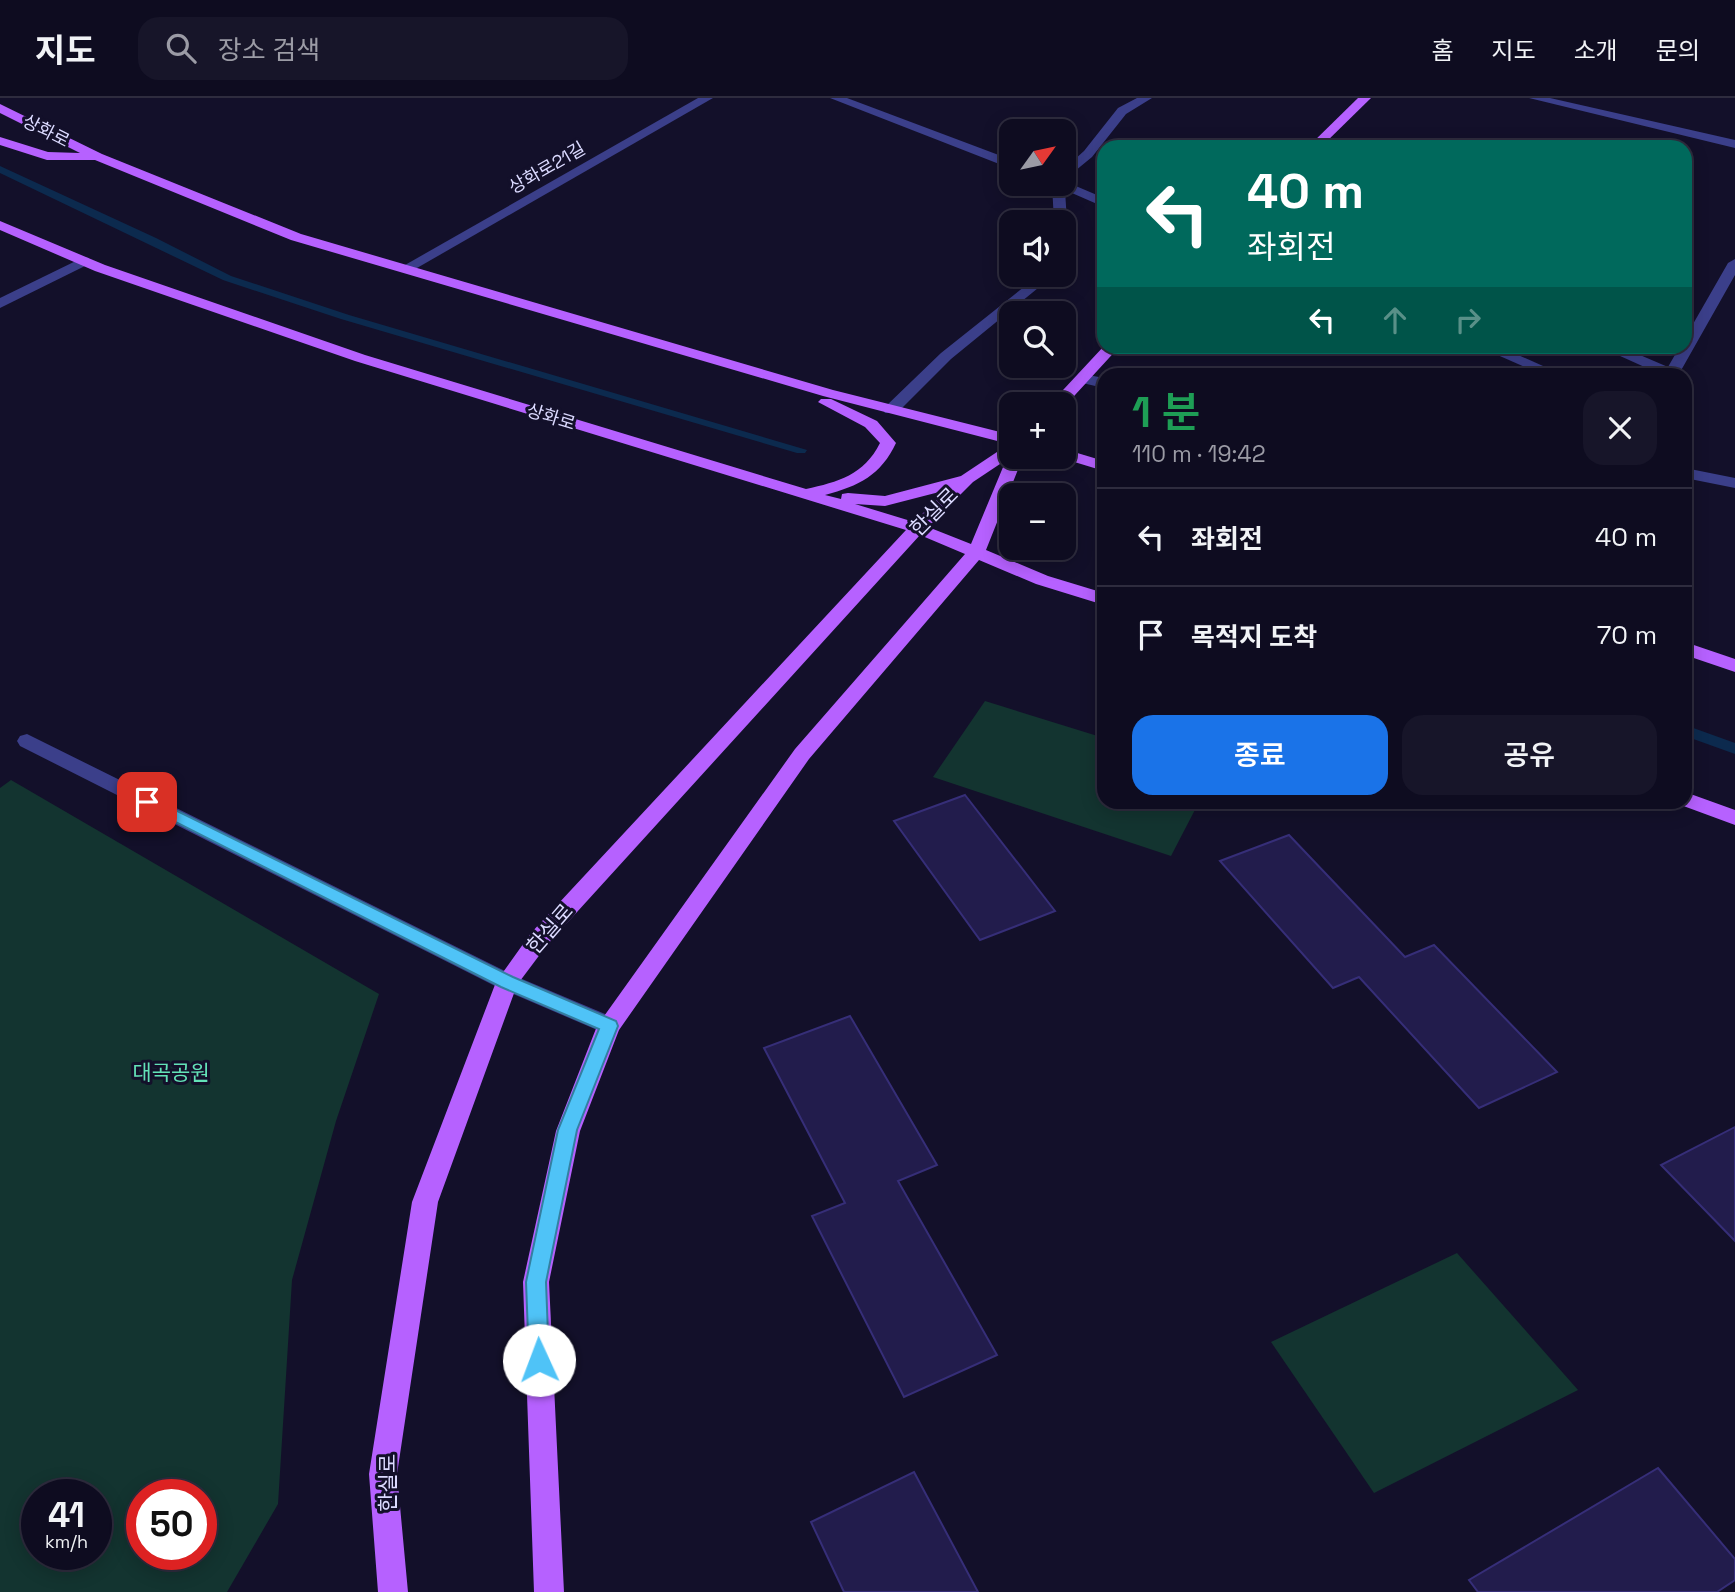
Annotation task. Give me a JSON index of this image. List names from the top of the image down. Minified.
{"streets":{"main road":["상화로","한실로"],"street":["상화로21길"]},"crossings":[["상화로","상화로21길"],["상화로","한실로"]],"parks":["대곡공원"],"north":"top right","page":{"header":"지도","search":"장소 검색","nav":["홈","지도","소개","문의"],"map_buttons":["+","−"],"turn":["40 m","좌회전"],"heading":["1 분","110 m · 19:42"],"list":[{"name":"좌회전","value":"40 m"},{"name":"목적지 도착","value":"70 m"}],"buttons":["종료","공유"],"speed":"41 km/h","limit":"50"}}
